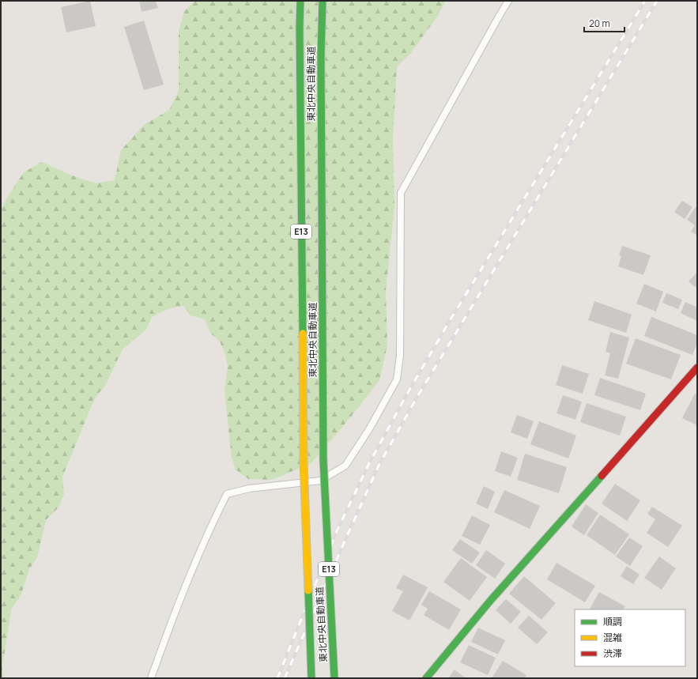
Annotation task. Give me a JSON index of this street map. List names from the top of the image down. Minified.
{"streets":{"main road":["東北中央自動車道","E13"]},"legend":["順調","混雑","渋滞"],"scale_bar":"20 m"}
